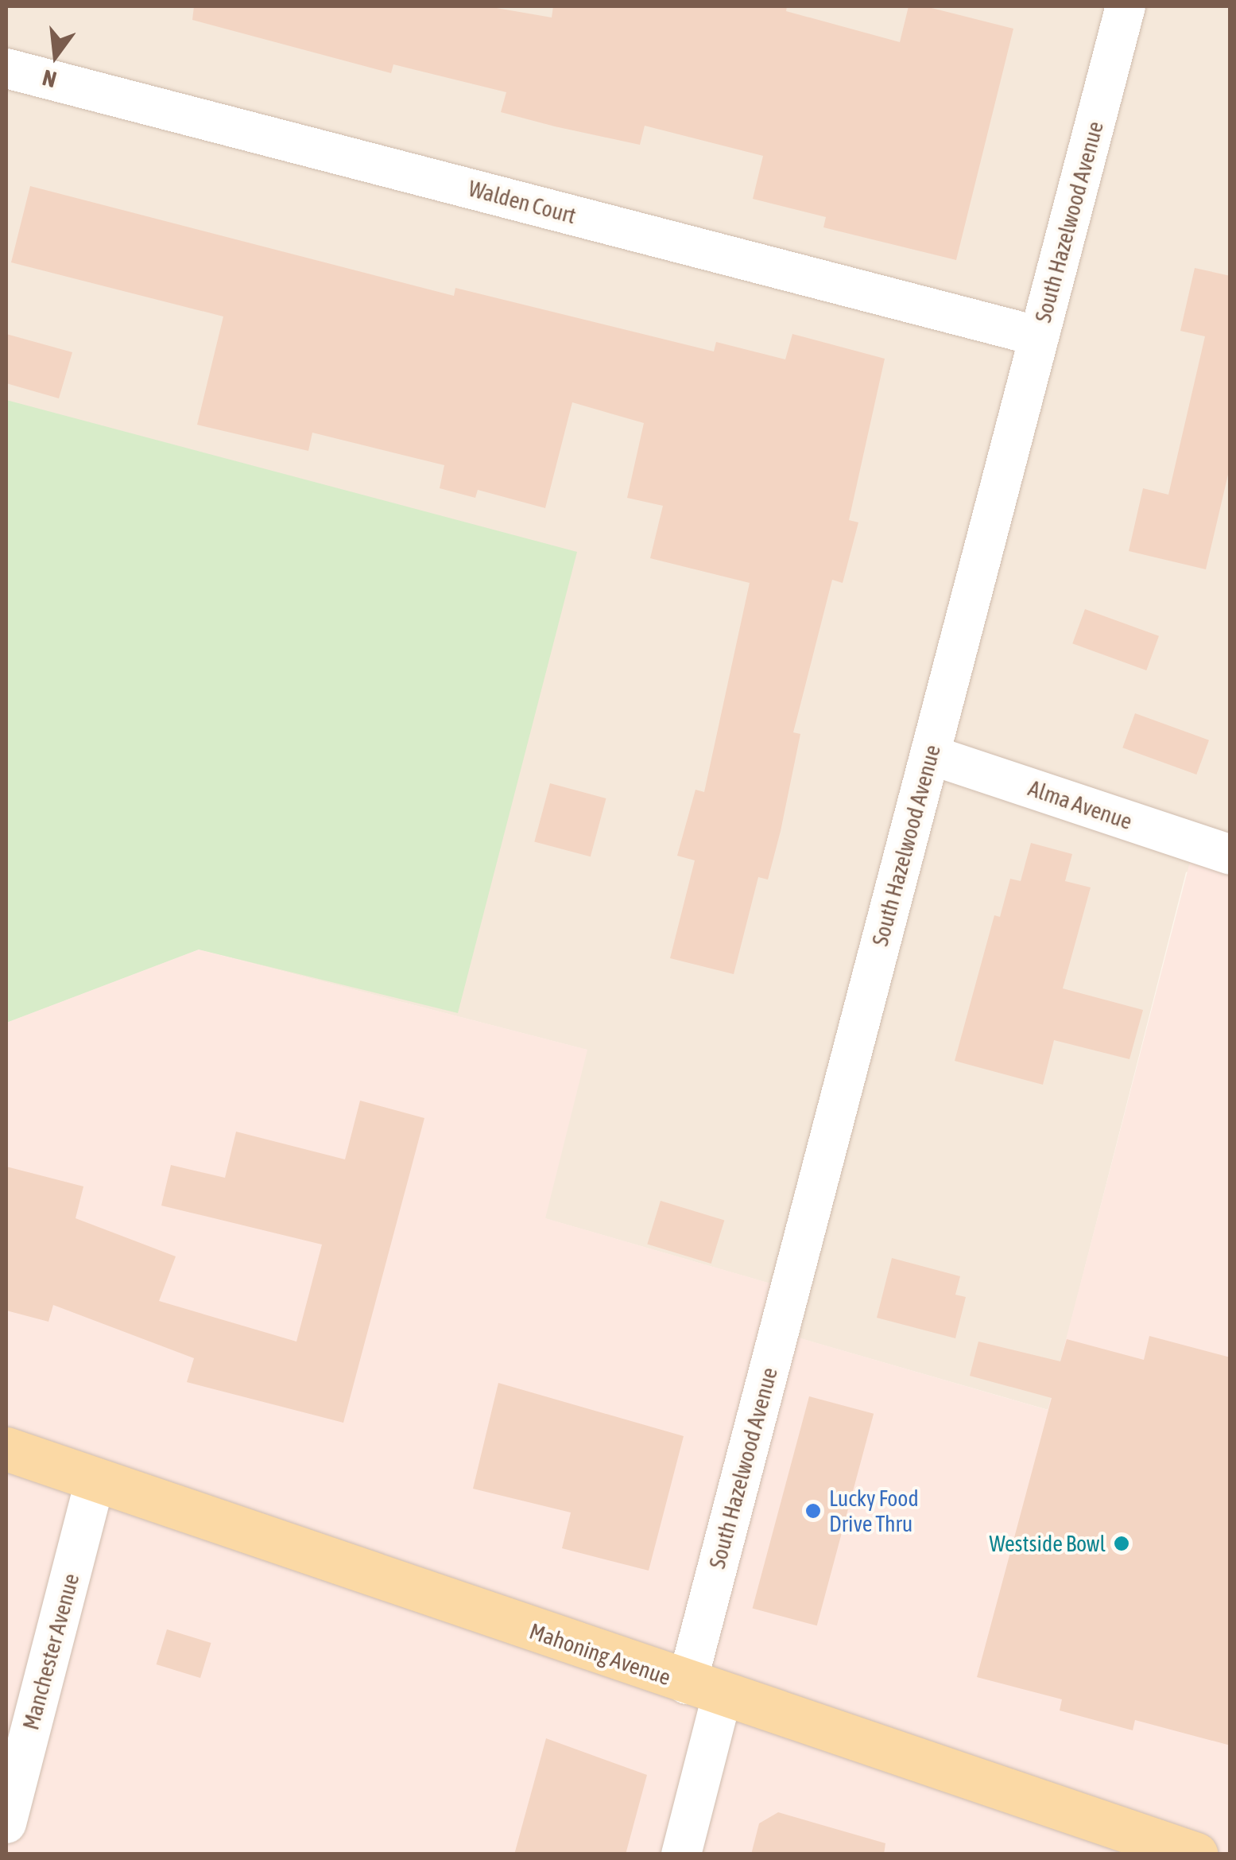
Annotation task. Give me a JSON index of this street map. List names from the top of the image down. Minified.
{"streets":{"main road":["Mahoning Avenue"],"street":["Walden Court","South Hazelwood Avenue","Alma Avenue","Manchester Avenue"]},"crossings":[["Walden Court","South Hazelwood Avenue"],["South Hazelwood Avenue","Alma Avenue"],["South Hazelwood Avenue","Mahoning Avenue"],["Manchester Avenue","Mahoning Avenue"]],"places":["Lucky Food Drive Thru","Westside Bowl"],"north":"bottom"}
